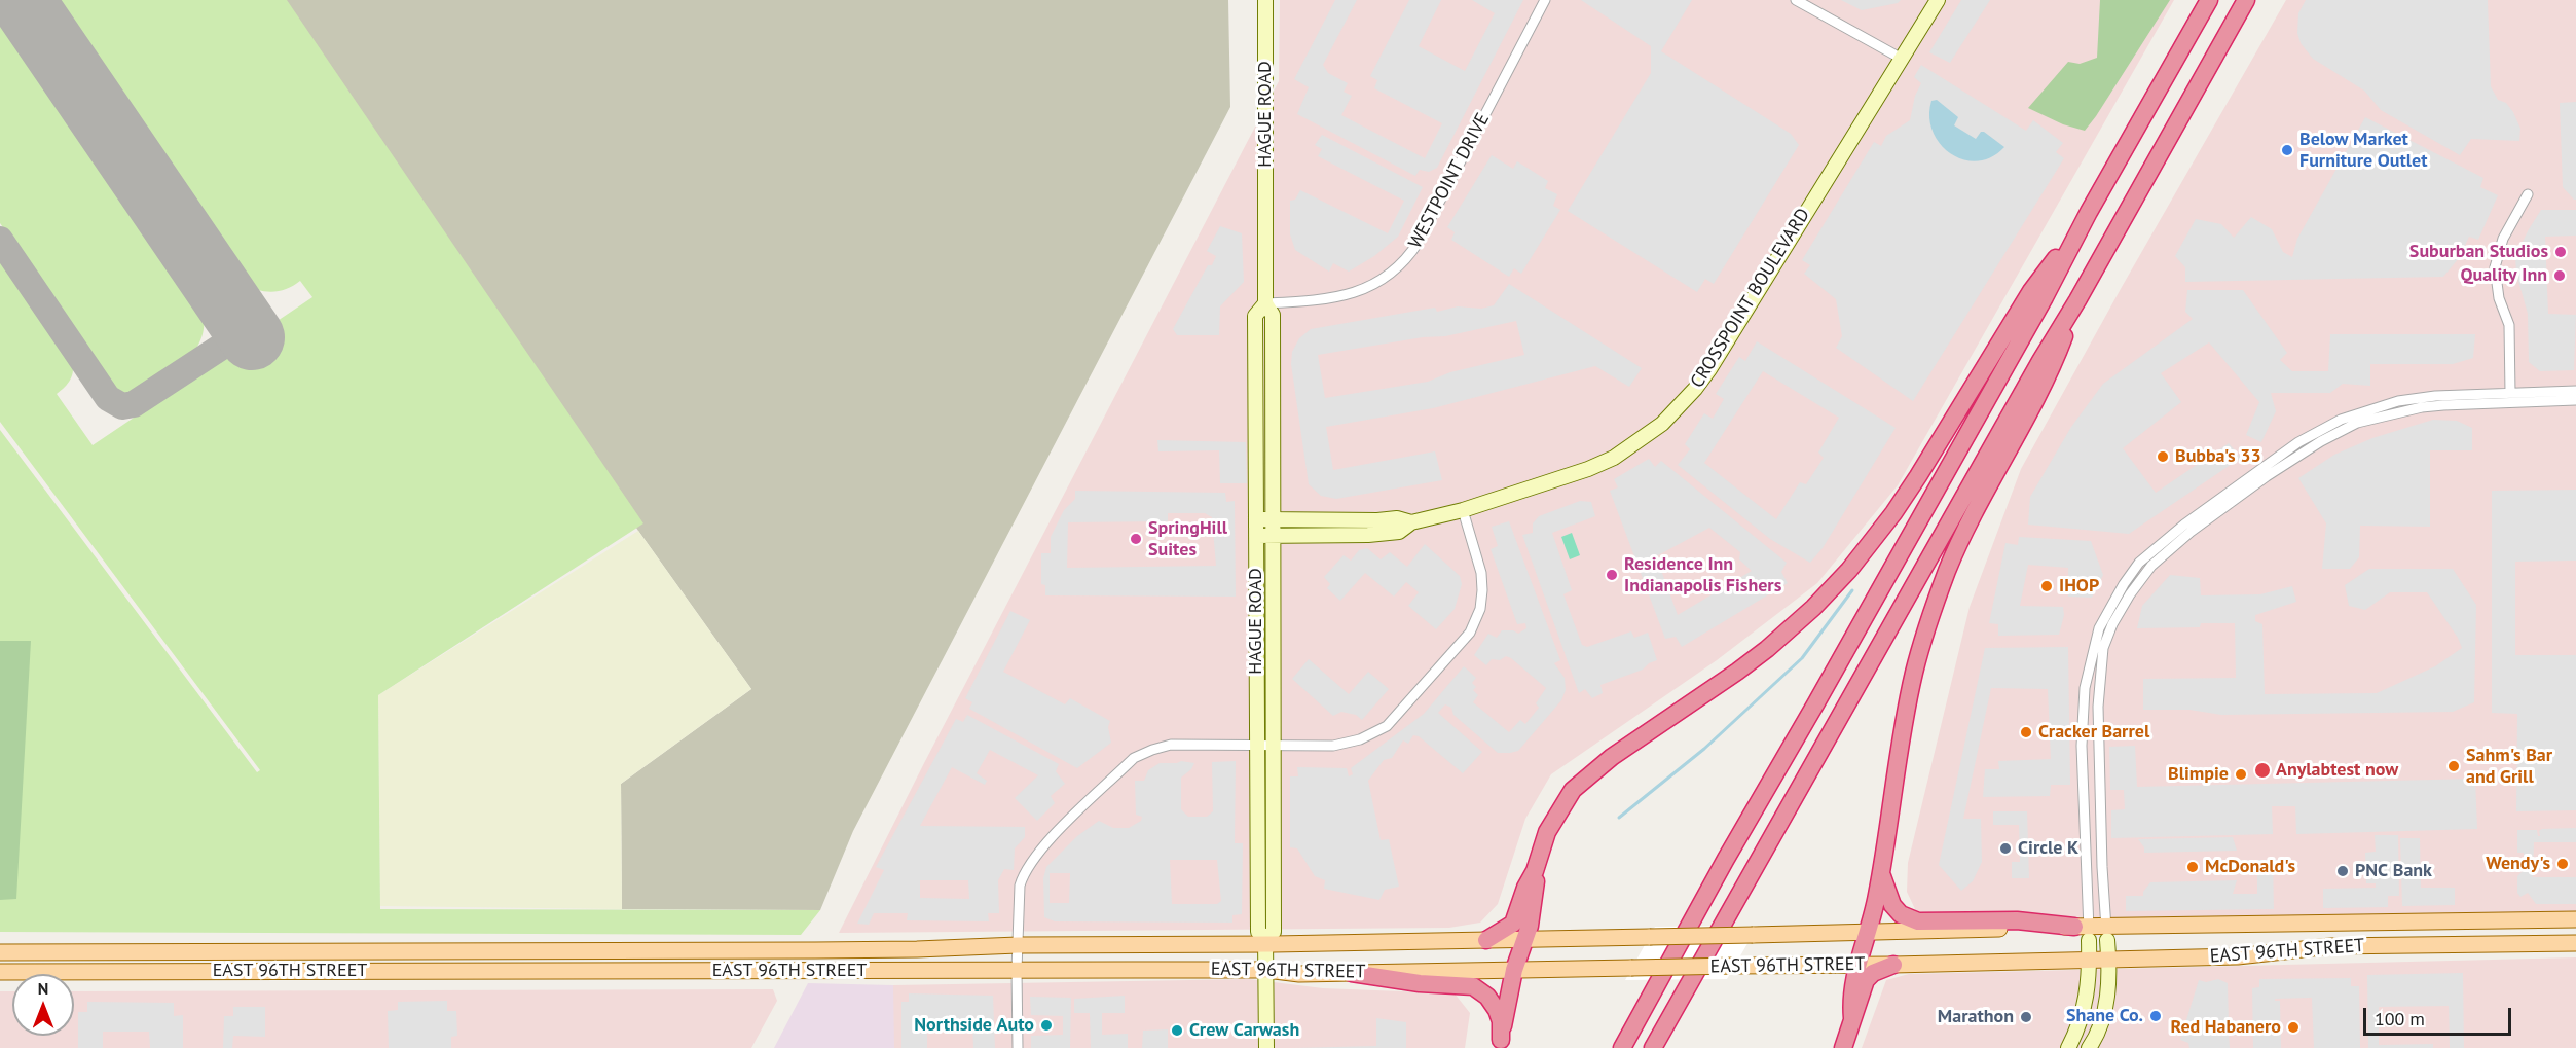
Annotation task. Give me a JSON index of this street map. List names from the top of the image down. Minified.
{"streets":{"main road":["EAST 96TH STREET"],"street":["HAGUE ROAD","WESTPOINT DRIVE","CROSSPOINT BOULEVARD"]},"crossings":[["HAGUE ROAD","WESTPOINT DRIVE"],["HAGUE ROAD","CROSSPOINT BOULEVARD"],["HAGUE ROAD","EAST 96TH STREET"]],"places":["Below Market Furniture Outlet","Suburban Studios","Quality Inn","Bubba's 33","SpringHill Suites","Residence Inn Indianapolis Fishers","IHOP","Cracker Barrel","Sahm's Bar and Grill","Anylabtest now","Blimpie","Circle K","Wendy's","McDonald's","PNC Bank","Shane Co.","Marathon","Northside Auto","Red Habanero","Crew Carwash"],"scale_bar":"100 m","north":"top"}
